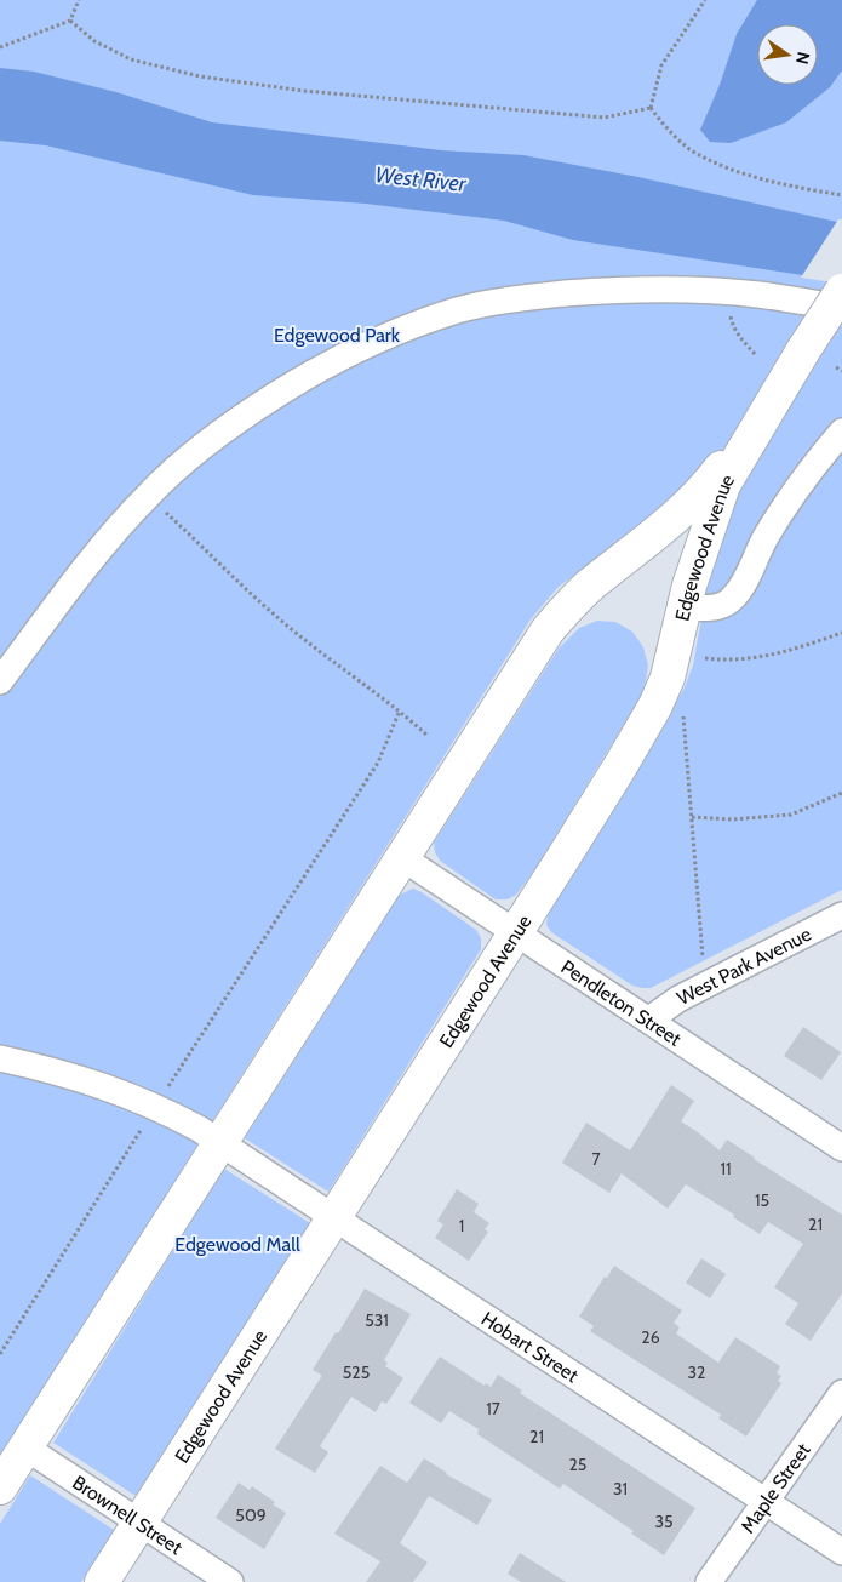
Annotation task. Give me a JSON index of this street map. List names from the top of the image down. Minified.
{"streets":{"street":["Edgewood Avenue","West Park Avenue","Pendleton Street","Hobart Street","Maple Street","Brownell Street"]},"crossings":[["Edgewood Avenue","Pendleton Street"],["Edgewood Avenue","Hobart Street"],["Edgewood Avenue","Brownell Street"],["West Park Avenue","Pendleton Street"],["Hobart Street","Maple Street"]],"water":["West River"],"parks":["Edgewood Park","Edgewood Mall"],"house_numbers":["7","11","15","21","1","531","26","525","32","17","21","25","31","509","35"],"north":"right"}
